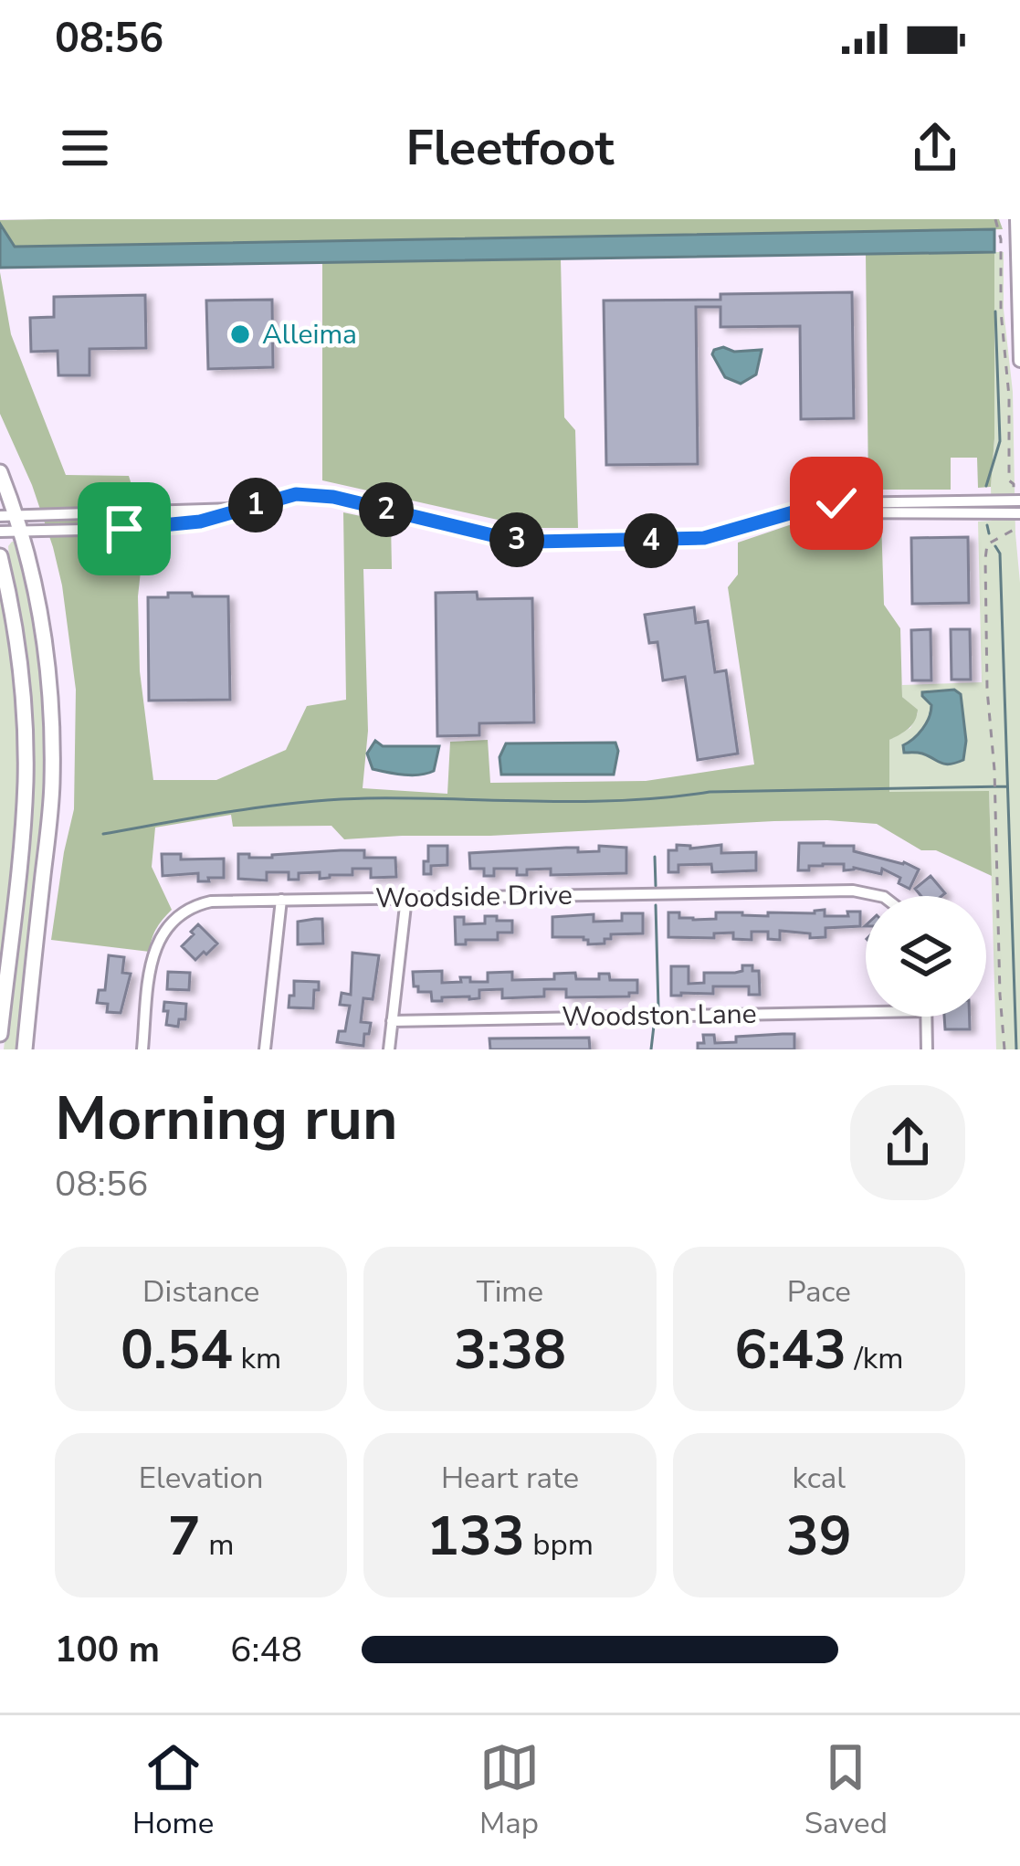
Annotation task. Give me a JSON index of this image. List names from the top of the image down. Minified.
{"streets":{"street":["Woodside Drive","Woodston Lane"]},"places":["Alleima"],"page":{"status":"08:56","header":"Fleetfoot","pins":["1","2","3","4"],"heading":["Morning run","08:56"],"stats":[["Distance","0.54 km"],["Time","3:38"],["Pace","6:43 /km"],["Elevation","7 m"],["Heart rate","133 bpm"],["kcal","39"]],"list":[{"name":"100 m","note":"6:48"}],"tabs":["Home","Map","Saved"]}}
